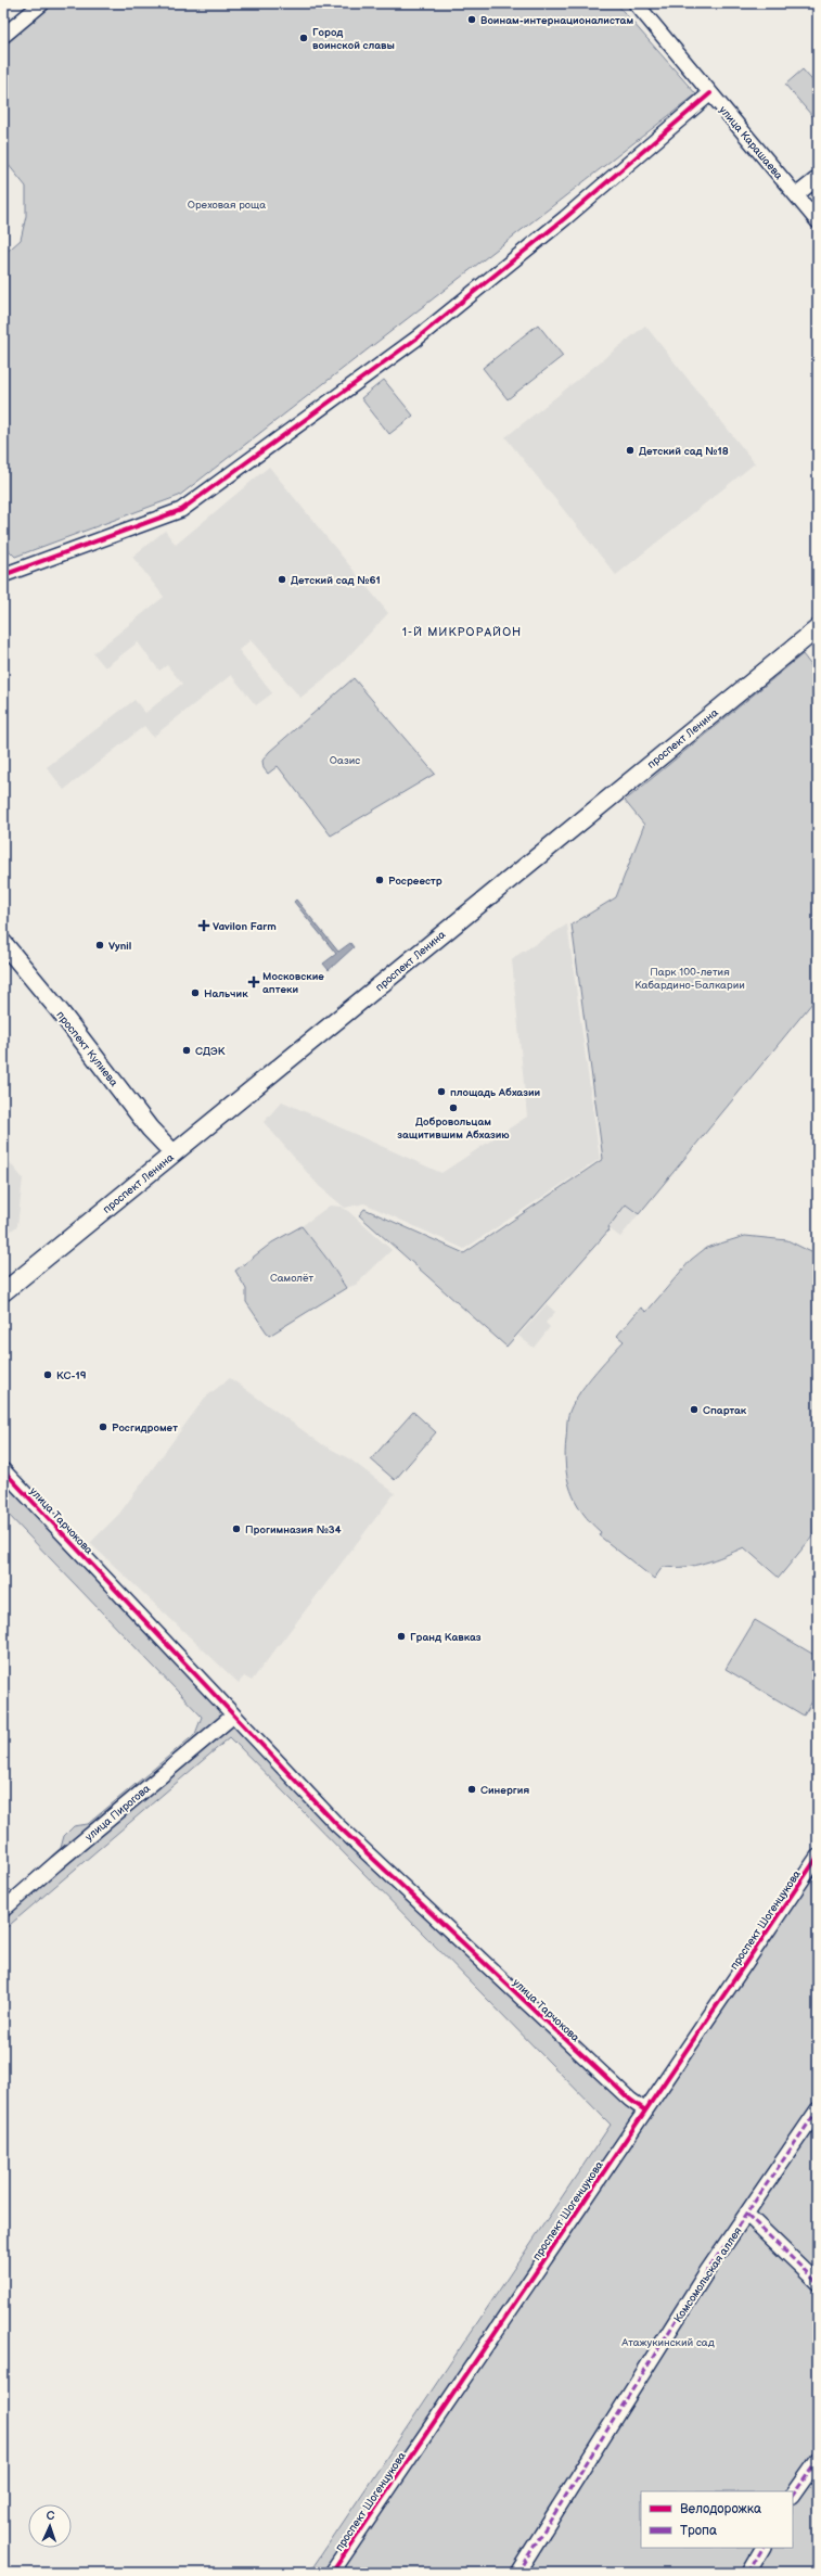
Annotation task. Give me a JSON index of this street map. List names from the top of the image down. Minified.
{"streets":{"main road":["проспект Ленина","проспект Кулиева"],"street":["улица Карашаева","улица Тарчокова","улица Пирогова","проспект Шогенцукова","Комсомольская аллея"]},"crossings":[["проспект Ленина","проспект Кулиева"],["улица Тарчокова","улица Пирогова"],["улица Тарчокова","проспект Шогенцукова"]],"districts":["1-Й МИКРОРАЙОН"],"parks":["Ореховая роща","Оазис","Парк 100-летия Кабардино-Балкарии","Самолёт","Атажукинский сад"],"places":{"other":["Воинам-интернационалистам","Город воинской славы","Детский сад №18","Детский сад №61","Росреестр","Vynil","Нальчик","СДЭК","площадь Абхазии","Добровольцам защитившим Абхазию","КС-19","Спартак","Росгидромет","Прогимназия №34","Гранд Кавказ","Синергия"],"health":["Vavilon Farm","Московские аптеки"]},"legend":["Велодорожка","Тропа"],"north":"top"}
